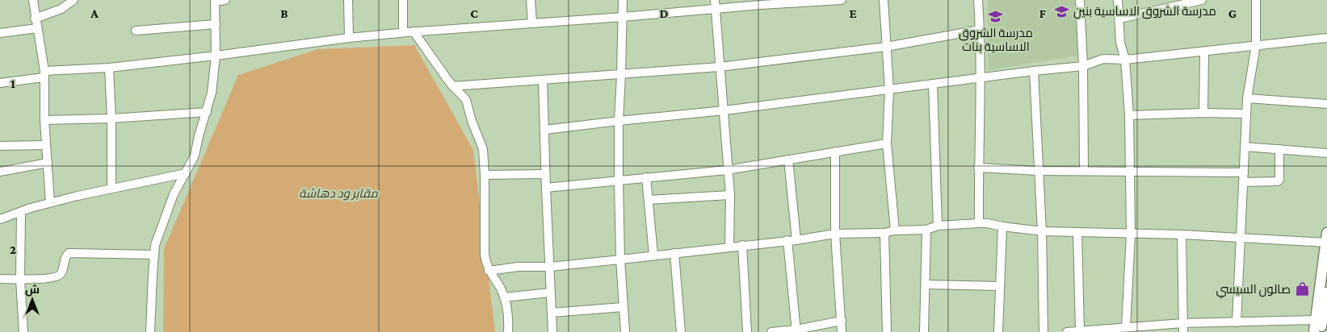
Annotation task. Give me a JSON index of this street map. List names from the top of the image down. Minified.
{"parks":["مقابر ود دهاشة"],"places":{"school or university":["مدرسة الشروق الاساسية بنين","مدرسة الشروق الاساسية بنات"],"shop":["صالون السيسي"]},"north":"top","grid":{"columns":["A","B","C","D","E","F","G"],"rows":["1","2"]}}
